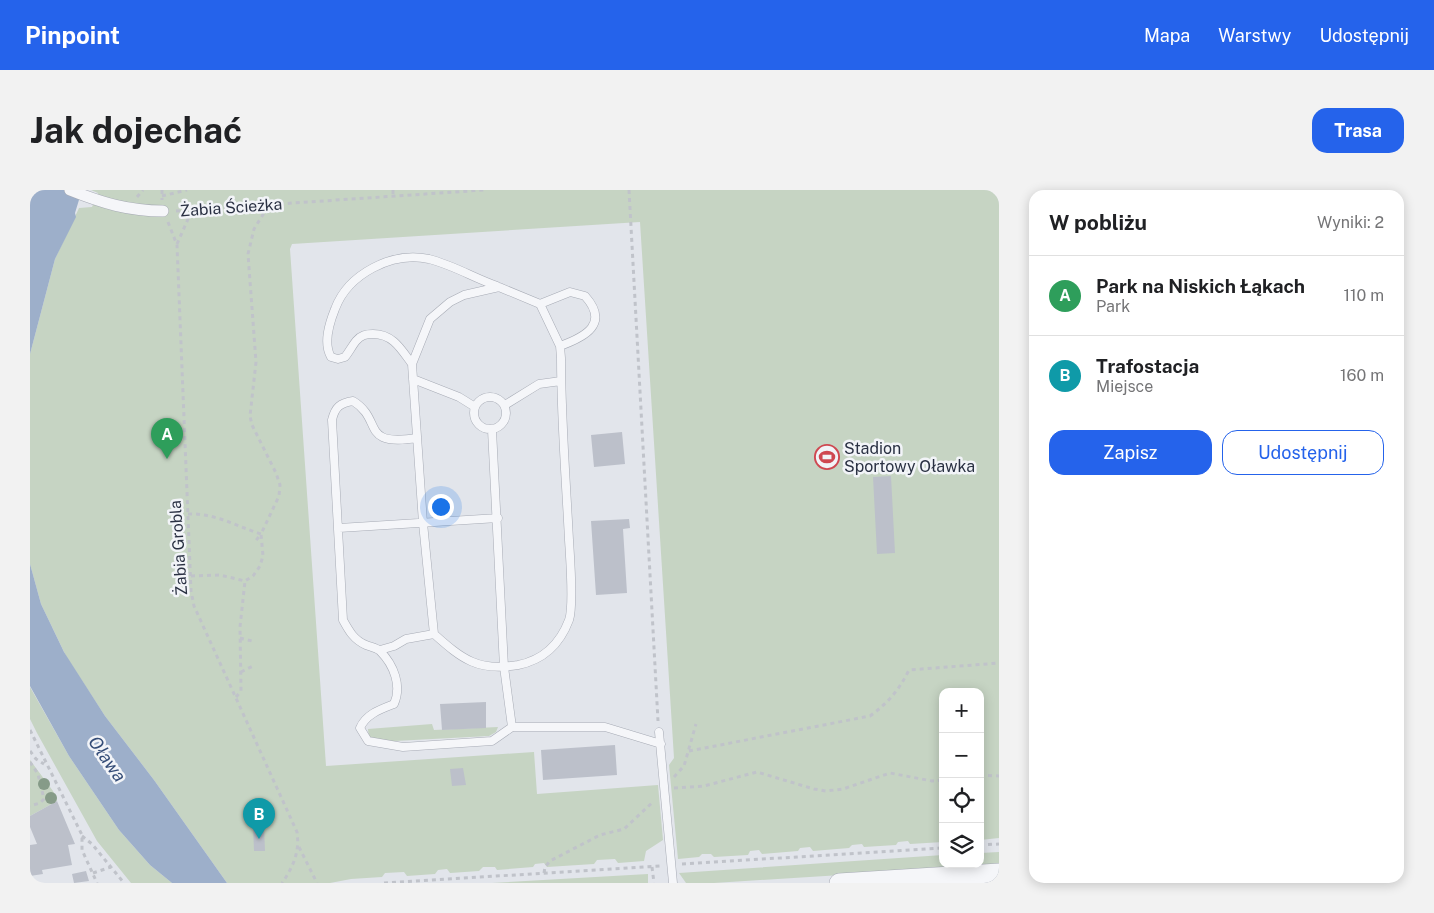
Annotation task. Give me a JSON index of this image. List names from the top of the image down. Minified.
{"streets":{"street":["Żabia Ścieżka"],"path":["Żabia Grobla"]},"crossings":[["Żabia Ścieżka","Żabia Grobla"]],"water":["Oława"],"places":{"sports":["Stadion Sportowy Oławka"]},"page":{"header":"Pinpoint","nav":["Mapa","Warstwy","Udostępnij"],"buttons":["Trasa",["Zapisz","Udostępnij"]],"title":"Jak dojechać","heading":["W pobliżu","Wyniki: 2"],"list":[{"mark":"A","name":"Park na Niskich Łąkach","note":"Park","value":"110 m"},{"mark":"B","name":"Trafostacja","note":"Miejsce","value":"160 m"}],"pins":["A","B"],"map_buttons":["+","−"]}}
